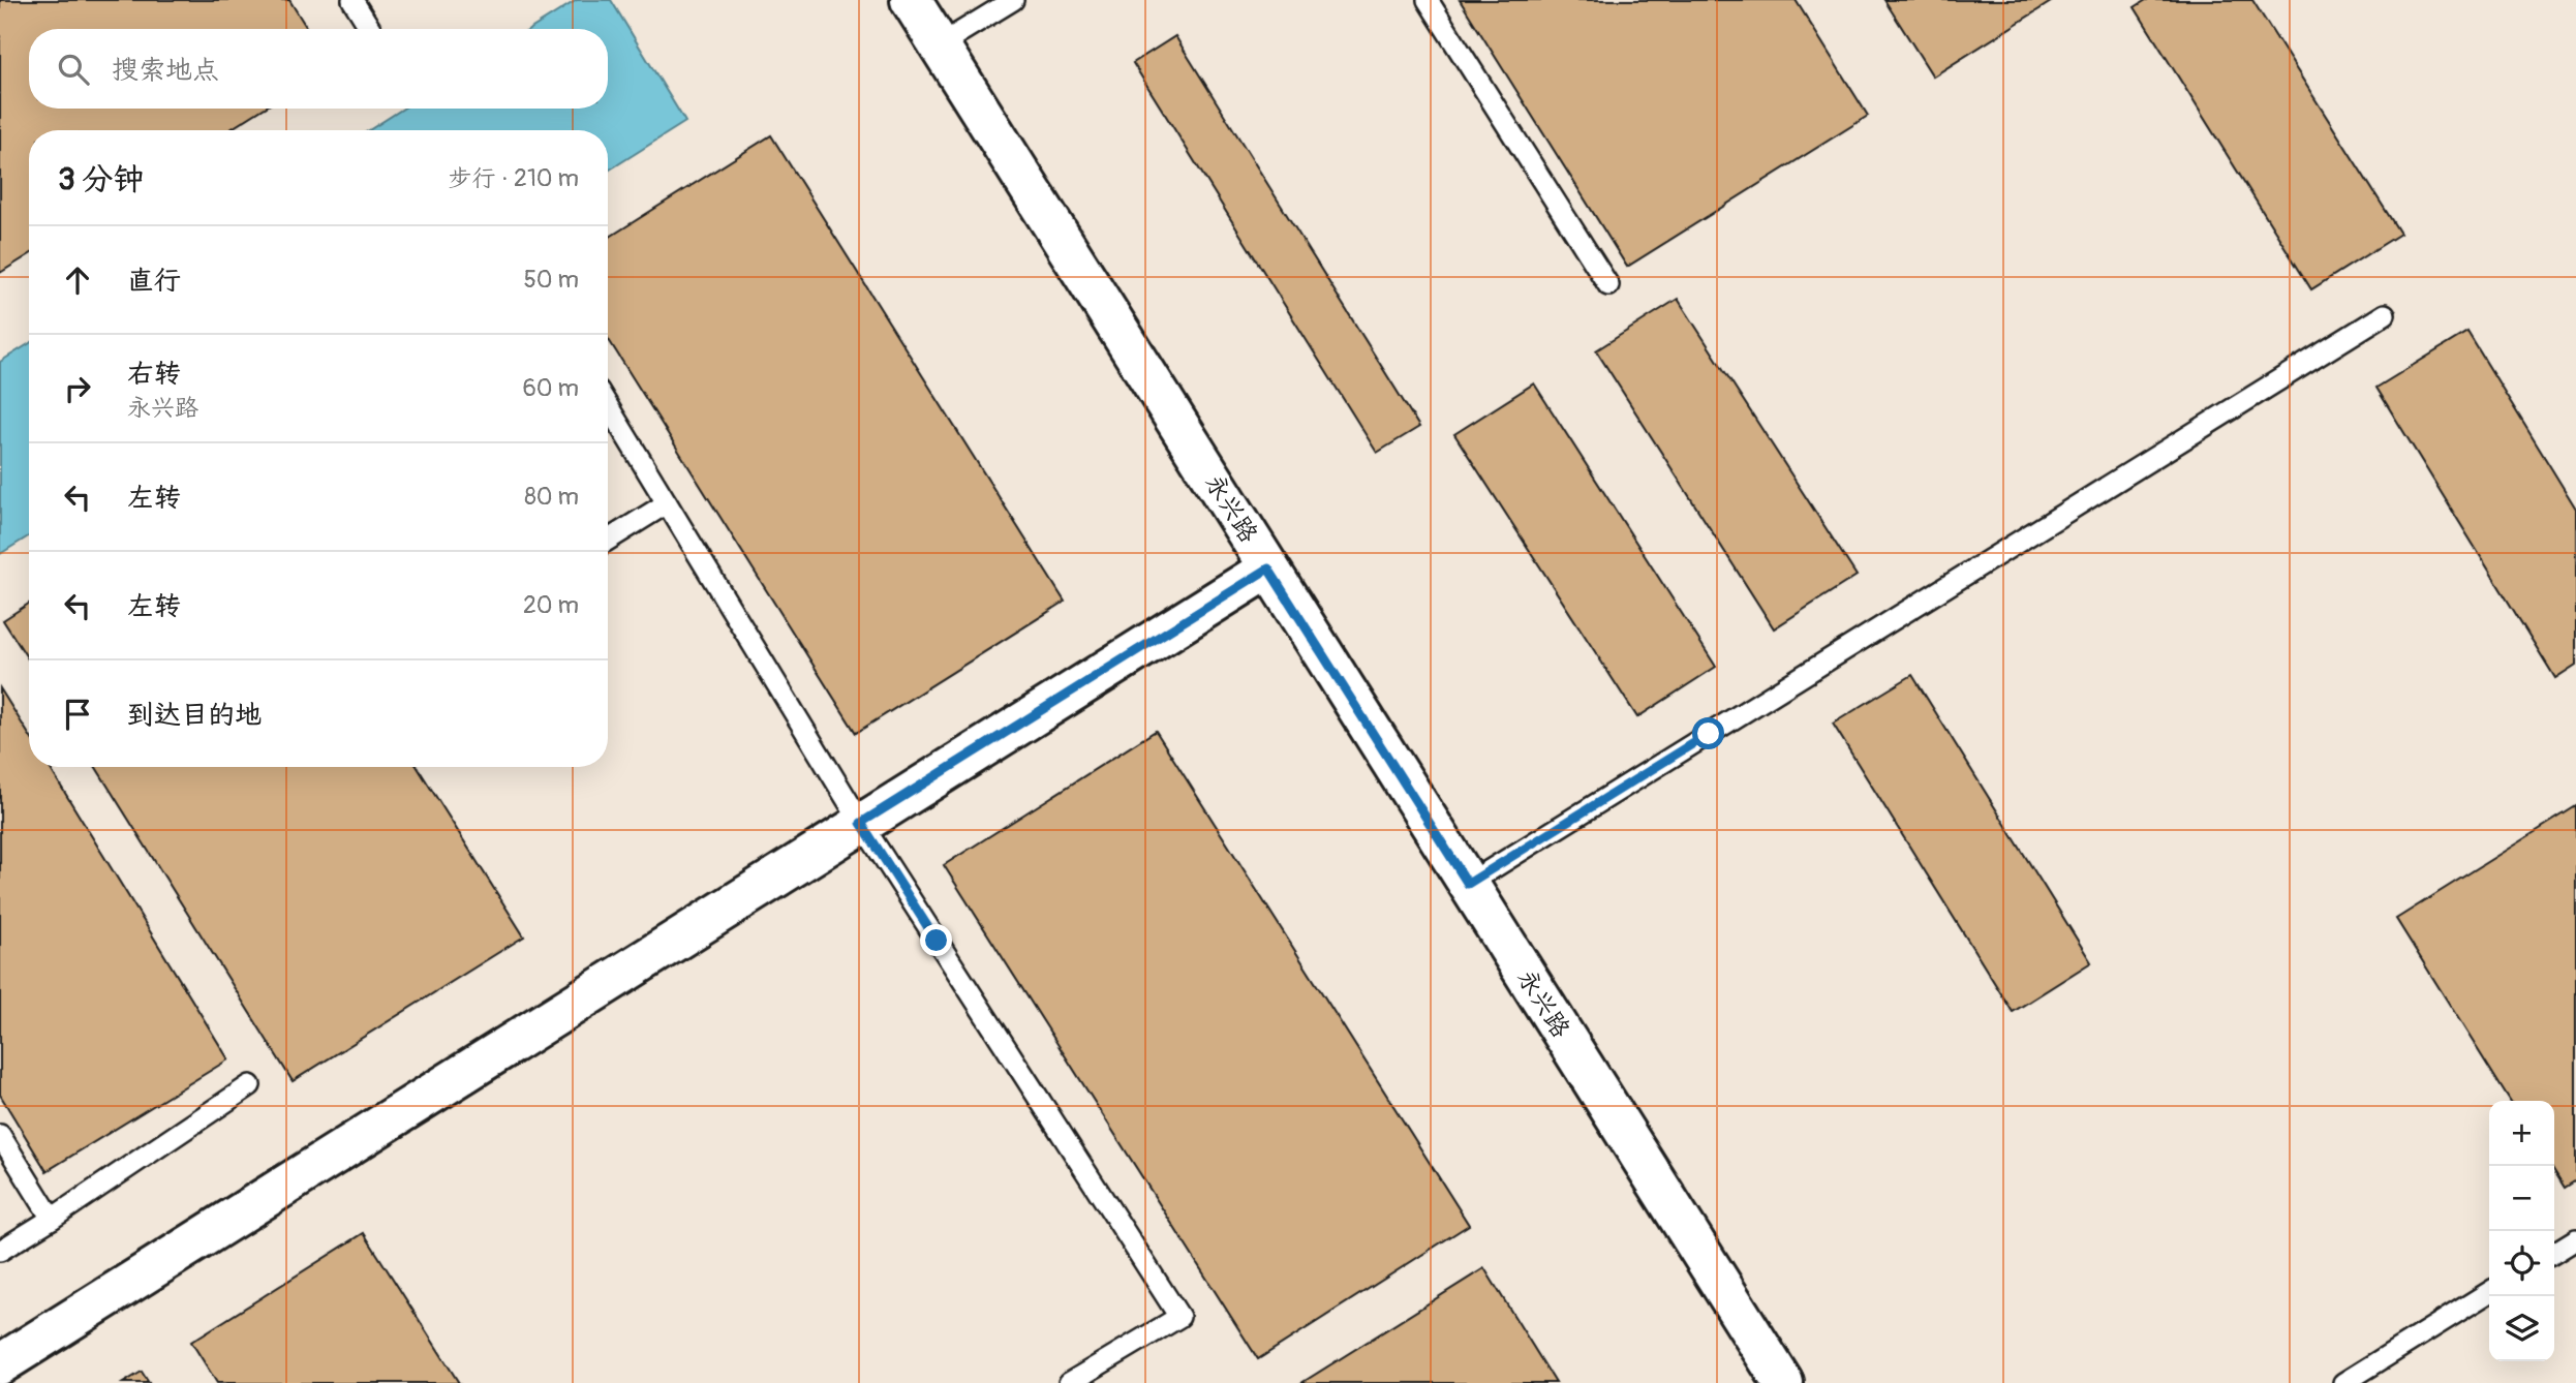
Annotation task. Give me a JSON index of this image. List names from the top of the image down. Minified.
{"streets":{"street":["永兴路"]},"page":{"search":"搜索地点","heading":["3 分钟","步行 · 210 m"],"list":[["直行","50 m"],["右转","永兴路","60 m"],["左转","80 m"],["左转","20 m"],"到达目的地"],"map_buttons":["+","−"]}}
